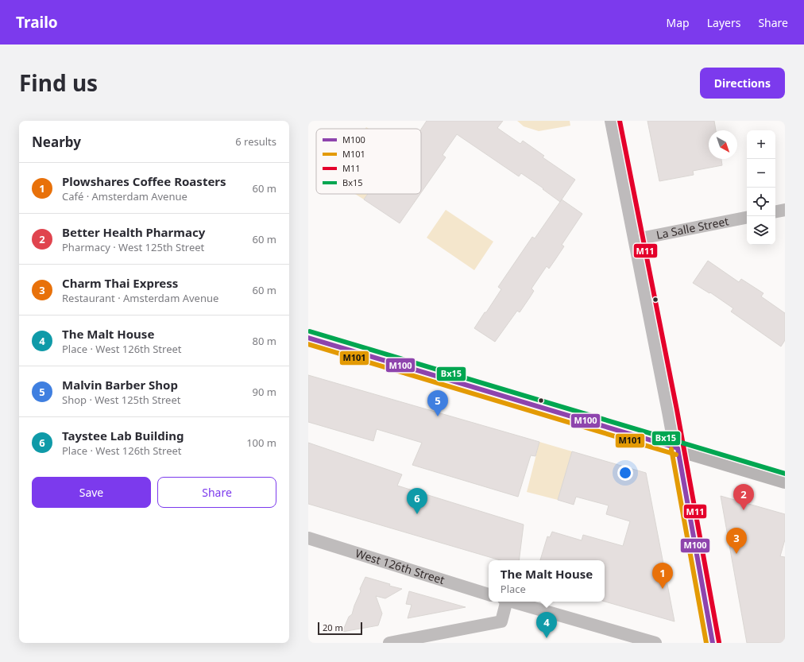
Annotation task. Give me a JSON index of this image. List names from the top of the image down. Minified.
{"streets":{"street":["La Salle Street","West 126th Street"]},"lines":["transit line M11","transit line Bx15","transit line M100","transit line M101"],"legend":["M100","M101","M11","Bx15"],"scale_bar":"20 m","north":"bottom right","page":{"header":"Trailo","nav":["Map","Layers","Share"],"title":"Find us","buttons":["Directions",["Save","Share"]],"heading":["Nearby","6 results"],"map_buttons":["+","−"],"list":[{"mark":"1","name":"Plowshares Coffee Roasters","note":"Café · Amsterdam Avenue","value":"60 m"},{"mark":"2","name":"Better Health Pharmacy","note":"Pharmacy · West 125th Street","value":"60 m"},{"mark":"3","name":"Charm Thai Express","note":"Restaurant · Amsterdam Avenue","value":"60 m"},{"mark":"4","name":"The Malt House","note":"Place · West 126th Street","value":"80 m"},{"mark":"5","name":"Malvin Barber Shop","note":"Shop · West 125th Street","value":"90 m"},{"mark":"6","name":"Taystee Lab Building","note":"Place · West 126th Street","value":"100 m"}],"pins":["5","2","6","3","1","4"],"popup":["The Malt House","Place"],"scale":"20 m"}}
